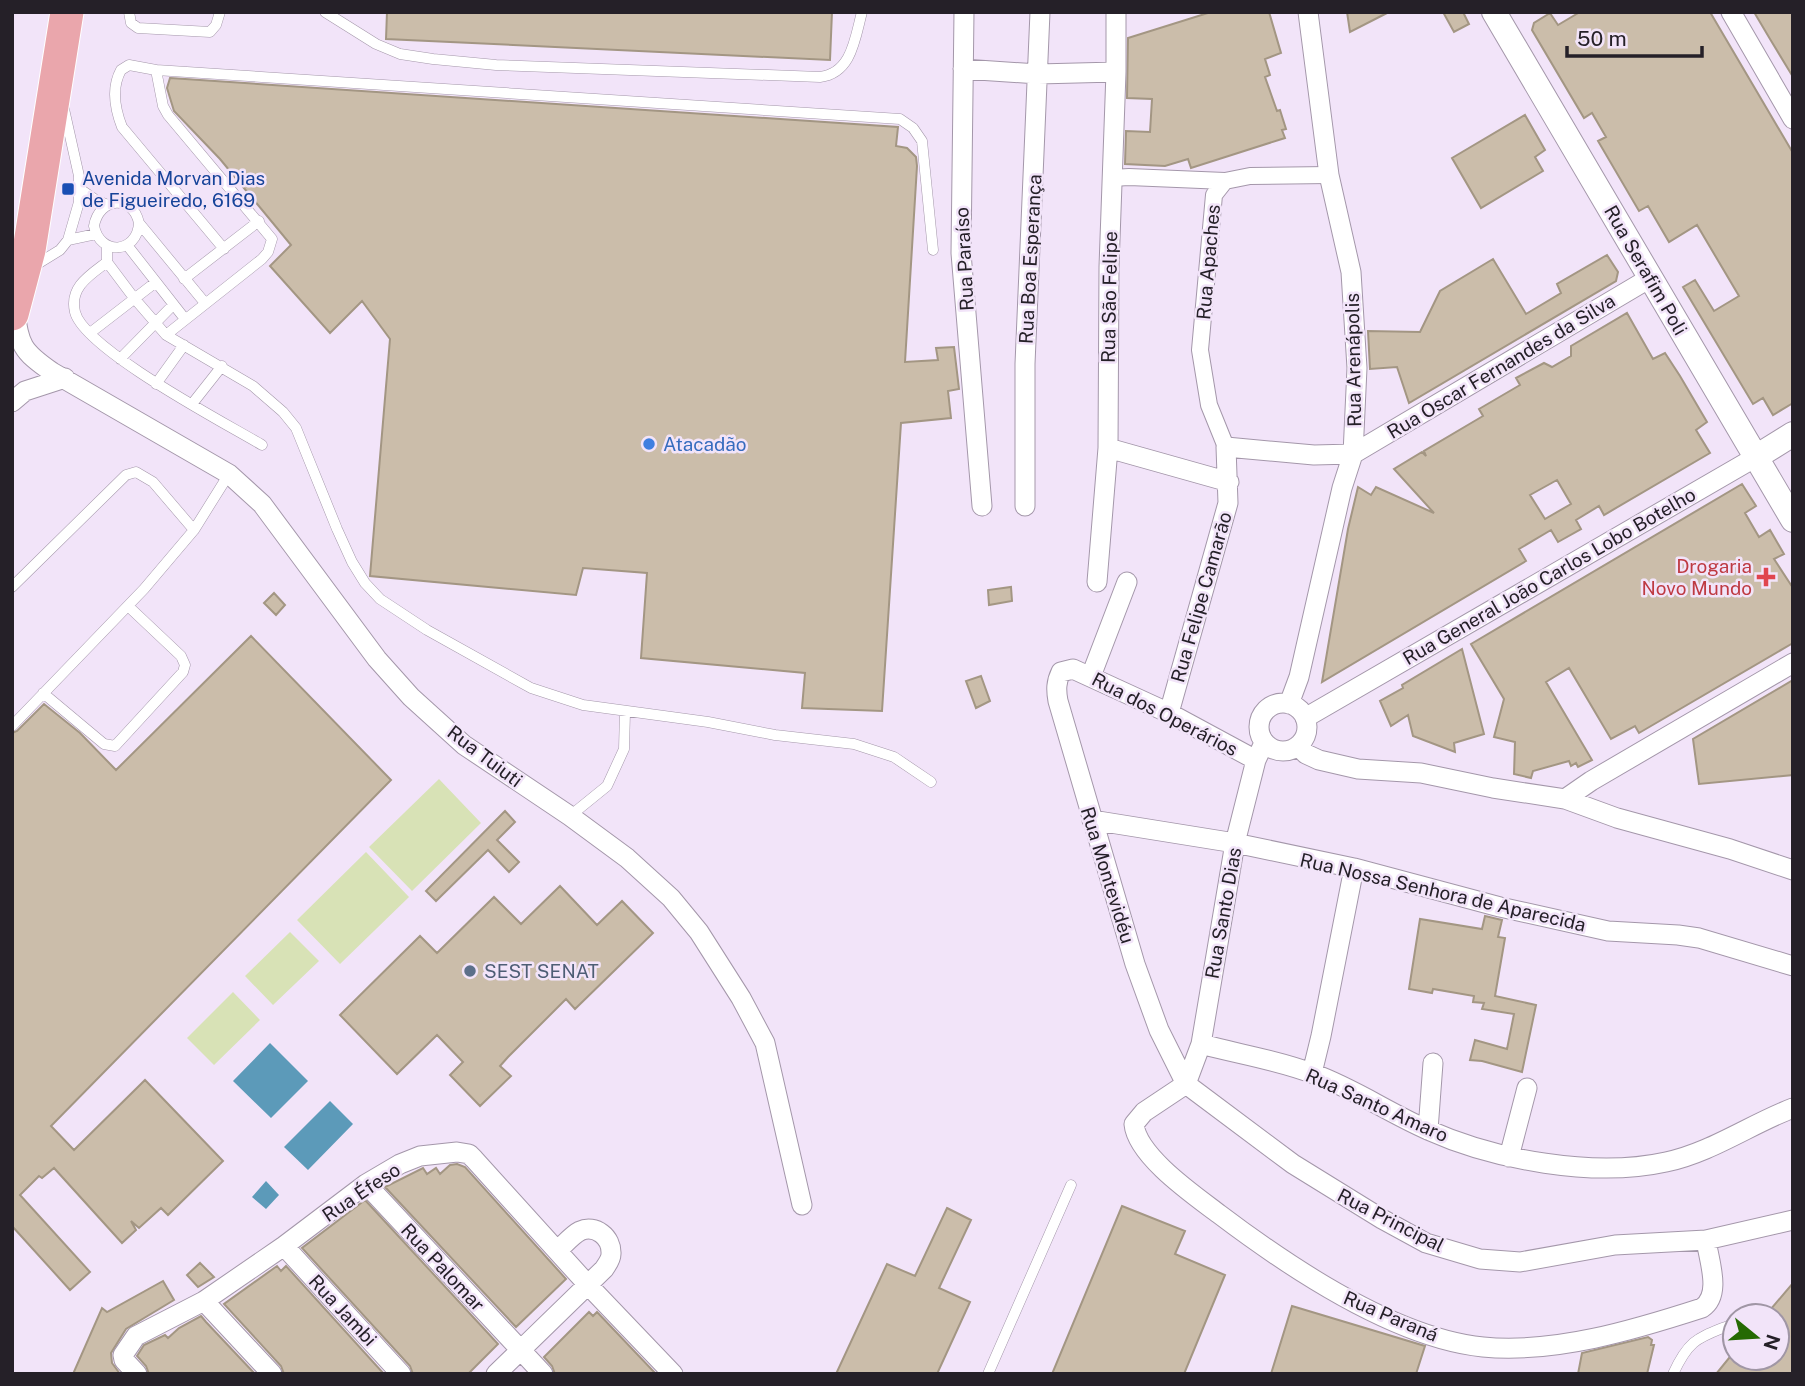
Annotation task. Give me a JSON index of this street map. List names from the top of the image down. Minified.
{"streets":{"street":["Rua Paraíso","Rua Boa Esperança","Rua Apaches","Rua Serafim Poli","Rua São Felipe","Rua Arenápolis","Rua Oscar Fernandes da Silva","Rua General João Carlos Lobo Botelho","Rua Felipe Camarão","Rua dos Operários","Rua Tuiuti","Rua Montevidéu","Rua Nossa Senhora de Aparecida","Rua Santo Dias","Rua Santo Amaro","Rua Éfeso","Rua Principal","Rua Palomar","Rua Jambi","Rua Paraná"]},"crossings":[["Rua Apaches","Rua Arenápolis"],["Rua Apaches","Rua Oscar Fernandes da Silva"],["Rua Apaches","Rua Felipe Camarão"],["Rua Serafim Poli","Rua Oscar Fernandes da Silva"],["Rua Serafim Poli","Rua General João Carlos Lobo Botelho"],["Rua Arenápolis","Rua Oscar Fernandes da Silva"],["Rua Arenápolis","Rua General João Carlos Lobo Botelho"],["Rua Arenápolis","Rua dos Operários"],["Rua Arenápolis","Rua Santo Dias"],["Rua Oscar Fernandes da Silva","Rua Felipe Camarão"],["Rua General João Carlos Lobo Botelho","Rua dos Operários"],["Rua General João Carlos Lobo Botelho","Rua Santo Dias"],["Rua Felipe Camarão","Rua dos Operários"],["Rua dos Operários","Rua Montevidéu"],["Rua dos Operários","Rua Santo Dias"],["Rua Montevidéu","Rua Nossa Senhora de Aparecida"],["Rua Montevidéu","Rua Santo Dias"],["Rua Montevidéu","Rua Principal"],["Rua Montevidéu","Rua Paraná"],["Rua Nossa Senhora de Aparecida","Rua Santo Dias"],["Rua Santo Dias","Rua Santo Amaro"],["Rua Santo Dias","Rua Principal"],["Rua Santo Dias","Rua Paraná"],["Rua Éfeso","Rua Palomar"],["Rua Éfeso","Rua Jambi"],["Rua Principal","Rua Paraná"]],"places":{"transit":["Avenida Morvan Dias de Figueiredo, 6169"],"other":["Atacadão","SEST SENAT"],"health":["Drogaria Novo Mundo"]},"scale_bar":"50 m","north":"right"}
